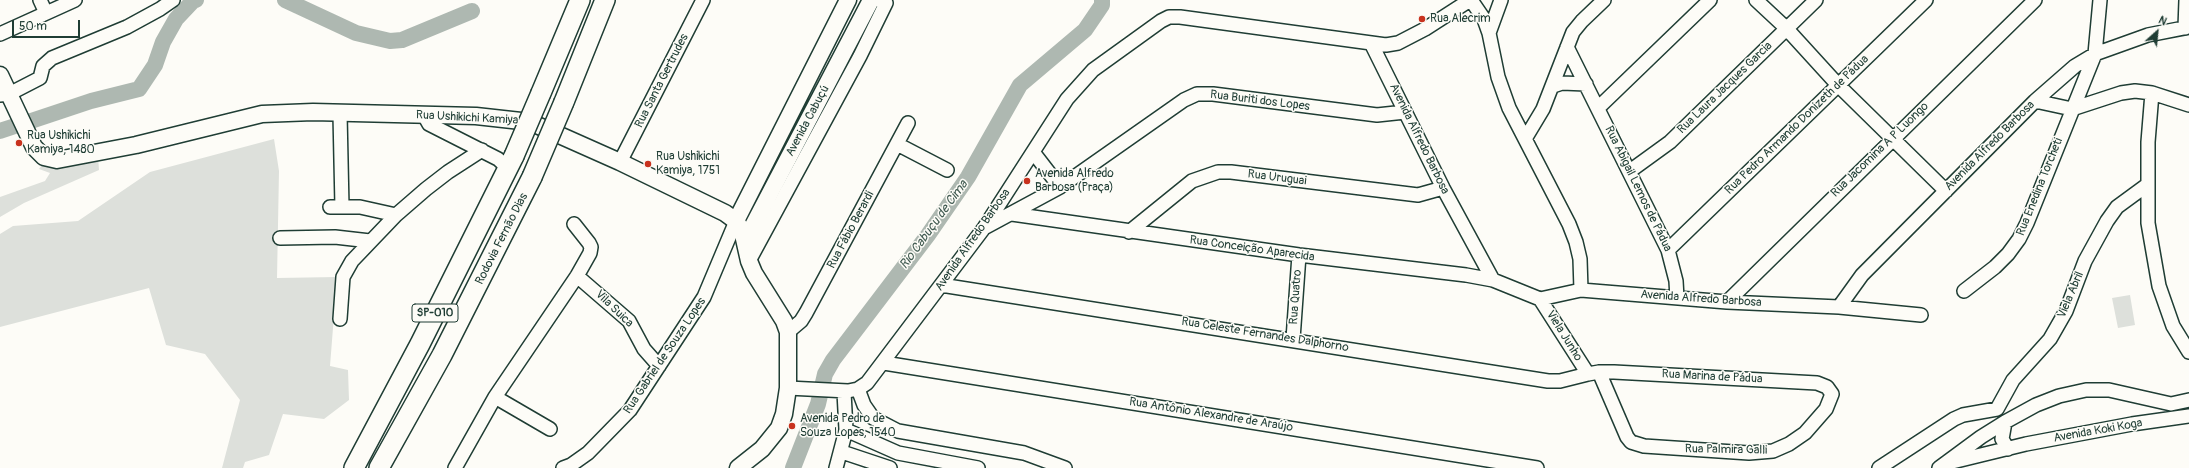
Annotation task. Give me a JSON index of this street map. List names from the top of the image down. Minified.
{"streets":{"highway":["Rodovia Fernão Dias","SP-010"],"main road":["Rua Ushikichi Kamiya","Avenida Cabuçú"],"street":["Rua Santa Gertrudes","Rua Laura Jacques Garcia","Rua Buriti dos Lopes","Rua Pedro Armando Donizeth de Pádua","Avenida Alfredo Barbosa","Rua Jacomina A P Luongo","Rua Uruguai","Rua Enedina Torcheti","Rua Abigail Lemos de Pádua","Rua Fábio Berardi","Rua Conceição Aparecida","Viela Abril","Rua Quatro","Vila Suica","Rua Celeste Fernandes Dalphorno","Viela Junho","Rua Gabriel de Souza Lopes","Rua Marina de Pádua","Rua Antônio Alexandre de Araújo","Avenida Koki Koga","Rua Palmira Galli"]},"crossings":[["Rua Santa Gertrudes","Rua Ushikichi Kamiya"],["Rua Laura Jacques Garcia","Rua Abigail Lemos de Pádua"],["Rua Buriti dos Lopes","Avenida Alfredo Barbosa"],["Rua Buriti dos Lopes","Rua Conceição Aparecida"],["Rua Ushikichi Kamiya","Avenida Cabuçú"],["Rua Ushikichi Kamiya","Rua Gabriel de Souza Lopes"],["Avenida Cabuçú","Rua Gabriel de Souza Lopes"],["Rua Pedro Armando Donizeth de Pádua","Rua Abigail Lemos de Pádua"],["Avenida Alfredo Barbosa","Rua Jacomina A P Luongo"],["Avenida Alfredo Barbosa","Rua Uruguai"],["Avenida Alfredo Barbosa","Rua Enedina Torcheti"],["Avenida Alfredo Barbosa","Rua Abigail Lemos de Pádua"],["Avenida Alfredo Barbosa","Rua Conceição Aparecida"],["Avenida Alfredo Barbosa","Rua Celeste Fernandes Dalphorno"],["Avenida Alfredo Barbosa","Viela Junho"],["Avenida Alfredo Barbosa","Rua Antônio Alexandre de Araújo"],["Rua Uruguai","Rua Conceição Aparecida"],["Rua Conceição Aparecida","Rua Quatro"],["Rua Quatro","Rua Celeste Fernandes Dalphorno"],["Vila Suica","Rua Gabriel de Souza Lopes"],["Rua Celeste Fernandes Dalphorno","Viela Junho"],["Rua Celeste Fernandes Dalphorno","Rua Marina de Pádua"],["Viela Junho","Rua Marina de Pádua"],["Viela Junho","Rua Palmira Galli"],["Rua Marina de Pádua","Rua Palmira Galli"]],"water":["Rio Cabuçu de Cima"],"places":["Rua Alecrim","Rua Ushikichi Kamiya, 1480","Rua Ushikichi Kamiya, 1751","Avenida Alfredo Barbosa (Praça)","Avenida Pedro de Souza Lopes, 1540"],"scale_bar":"50 m","north":"top right"}
